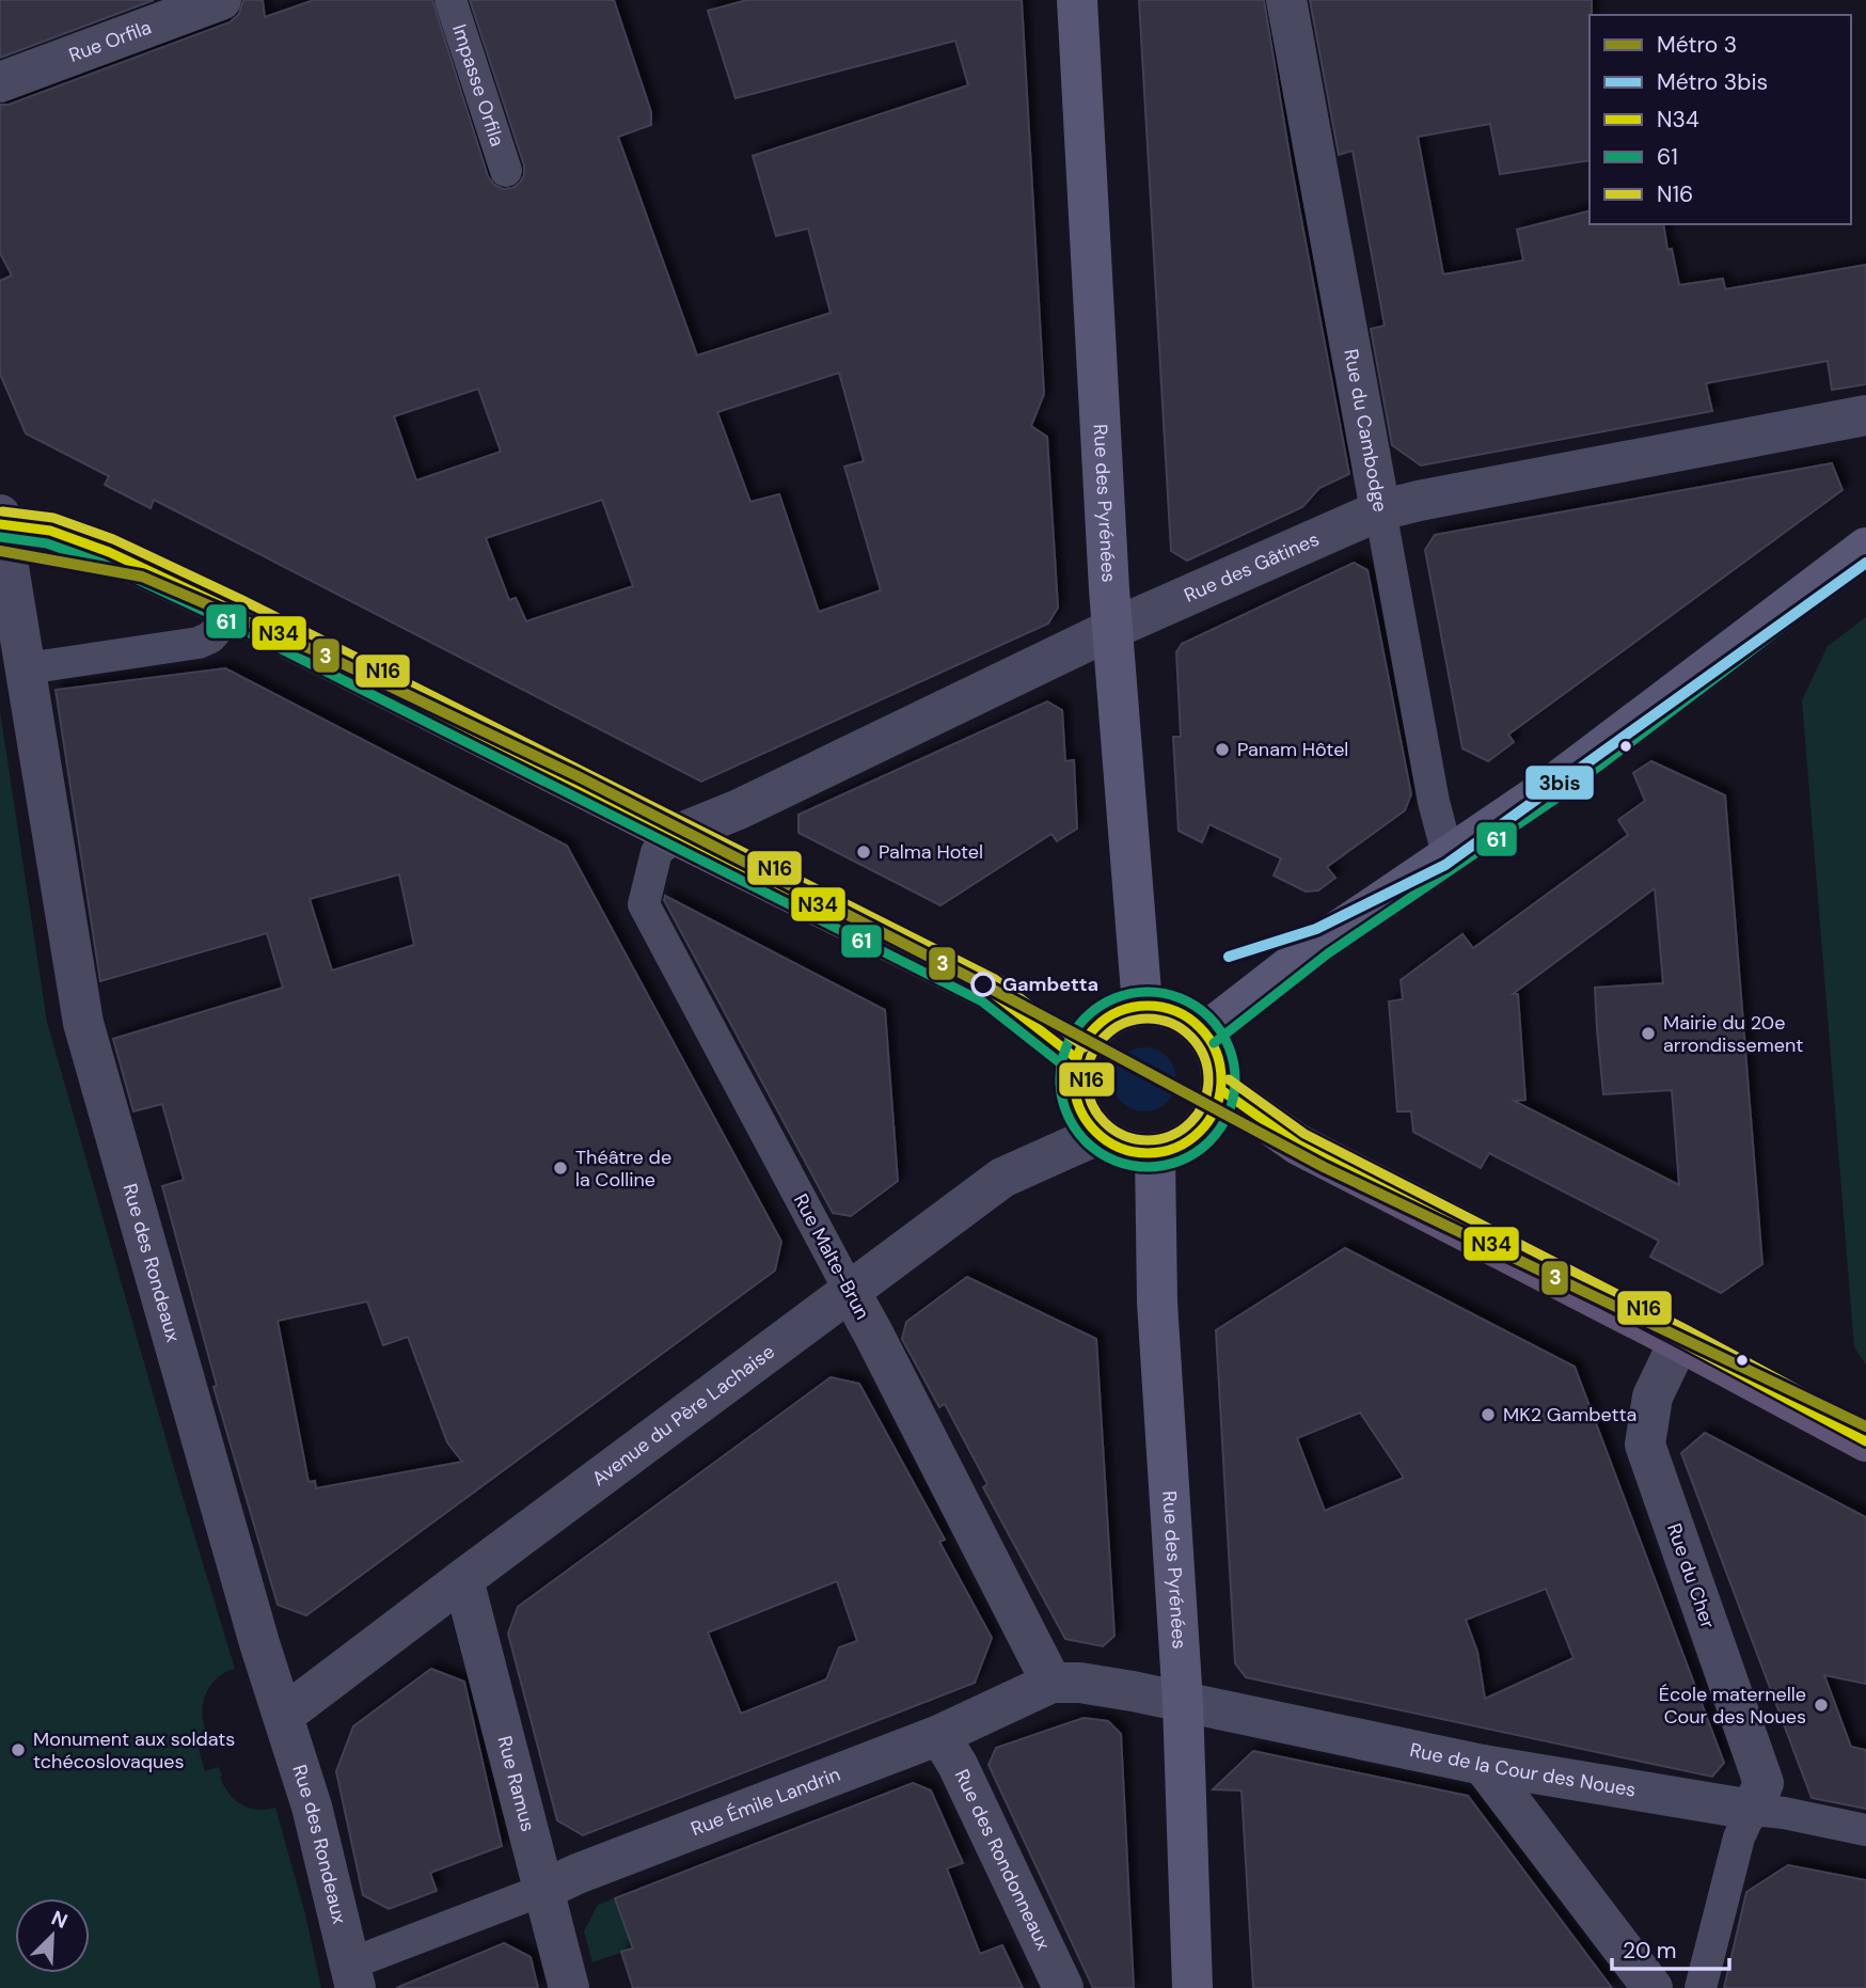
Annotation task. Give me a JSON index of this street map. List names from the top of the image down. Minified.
{"streets":{"main road":["Rue des Pyrénées"],"street":["Rue Orfila","Impasse Orfila","Rue du Cambodge","Rue des Gâtines","Rue Malte-Brun","Rue des Rondeaux","Avenue du Père Lachaise","Rue du Cher","Rue de la Cour des Noues","Rue Ramus","Rue Émile Landrin","Rue des Rondonneaux"]},"crossings":[["Rue du Cambodge","Rue des Gâtines"],["Rue des Pyrénées","Rue des Gâtines"],["Rue des Pyrénées","Avenue du Père Lachaise"],["Rue des Pyrénées","Rue de la Cour des Noues"],["Rue des Pyrénées","Rue Émile Landrin"],["Rue des Gâtines","Rue Malte-Brun"],["Rue Malte-Brun","Avenue du Père Lachaise"],["Rue Malte-Brun","Rue Émile Landrin"],["Rue des Rondeaux","Avenue du Père Lachaise"],["Rue des Rondeaux","Rue Émile Landrin"],["Avenue du Père Lachaise","Rue Ramus"],["Rue du Cher","Rue de la Cour des Noues"],["Rue de la Cour des Noues","Rue Émile Landrin"],["Rue Ramus","Rue Émile Landrin"],["Rue Émile Landrin","Rue des Rondonneaux"]],"places":["Panam Hôtel","Palma Hotel","Gambetta","Mairie du 20e arrondissement","Théâtre de la Colline","MK2 Gambetta","École maternelle Cour des Noues","Monument aux soldats tchécoslovaques"],"lines":["transit line N16","transit line N34","transit line 61","metro line 3","metro line 3bis"],"legend":["Métro 3","Métro 3bis","N34","61","N16"],"scale_bar":"20 m","north":"top right"}
